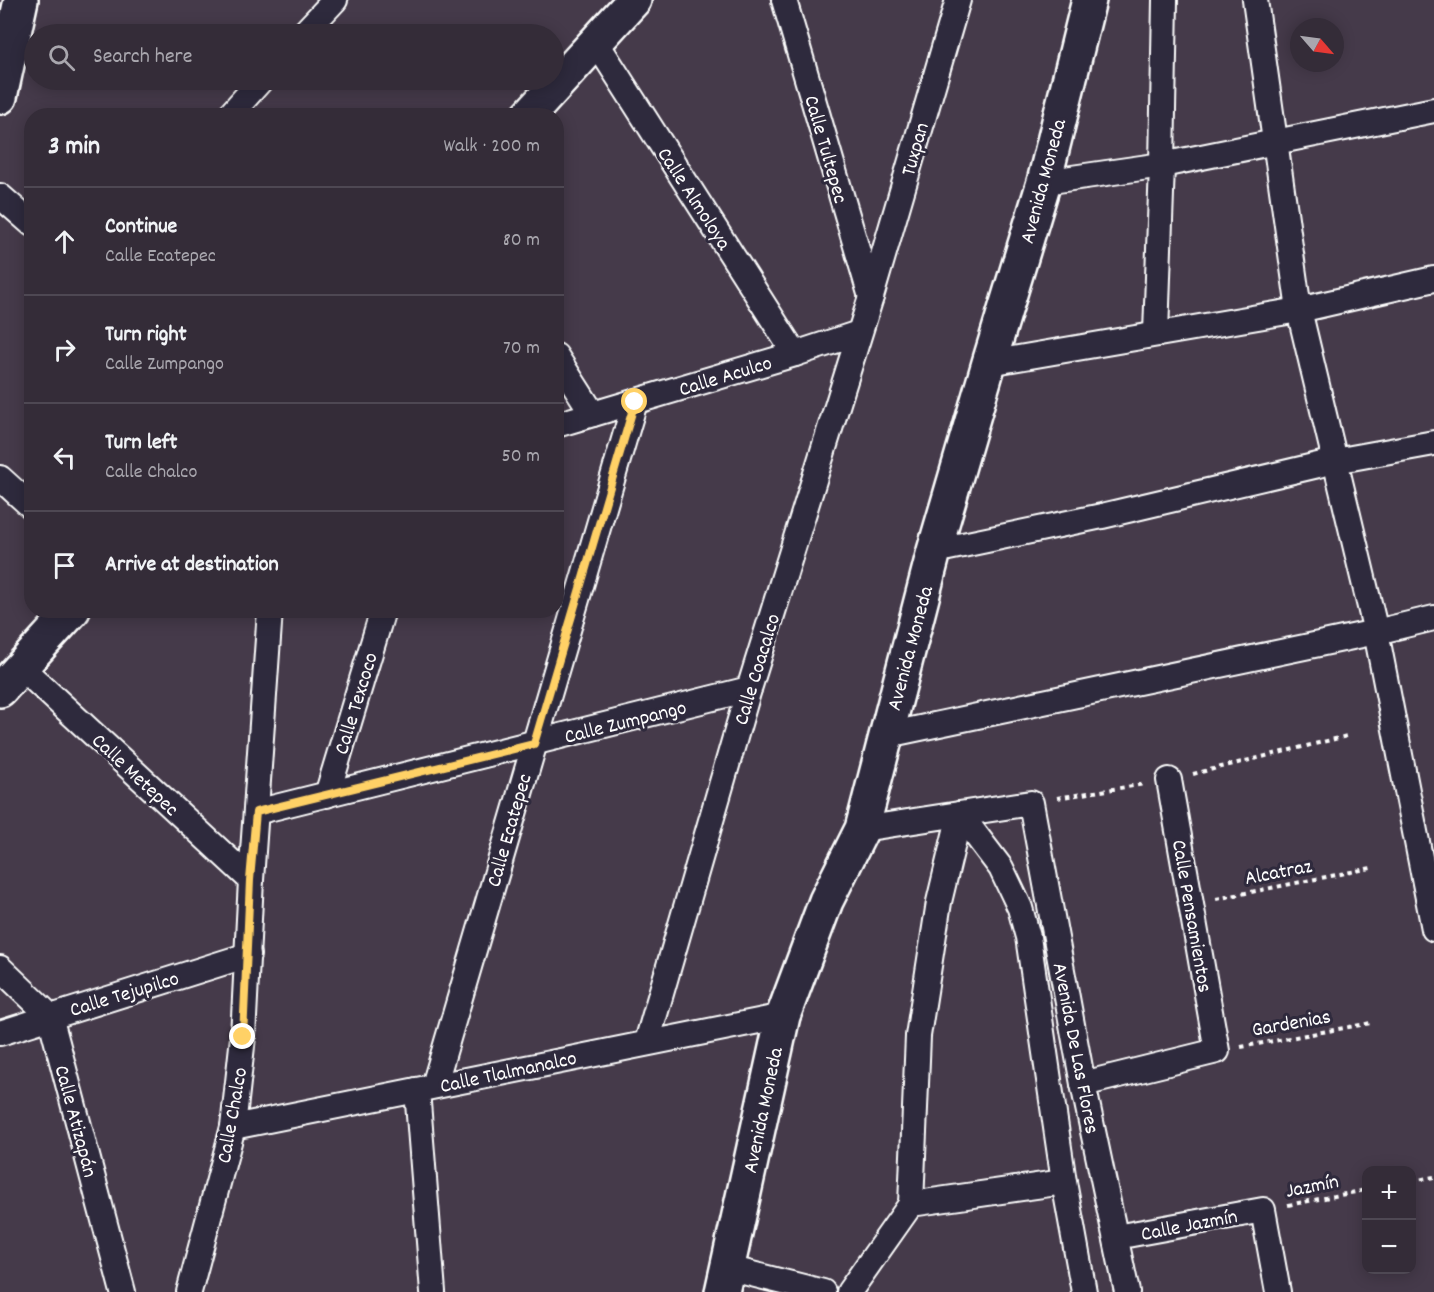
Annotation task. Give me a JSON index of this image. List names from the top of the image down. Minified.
{"streets":{"main road":["Avenida Moneda"],"street":["Calle Tultepec","Tuxpan","Calle Almoloya","Calle Aculco","Calle Coacalco","Calle Texcoco","Calle Zumpango","Calle Metepec","Calle Ecatepec","Calle Pensamientos","Calle Tejupilco","Avenida De Las Flores","Calle Tlalmanalco","Calle Chalco","Calle Atizapán","Calle Jazmín"],"path":["Alcatraz","Gardenias","Jazmín"]},"crossings":[["Calle Tultepec","Tuxpan"],["Calle Tultepec","Calle Coacalco"],["Tuxpan","Calle Coacalco"],["Avenida Moneda","Calle Tlalmanalco"],["Calle Almoloya","Calle Aculco"],["Calle Aculco","Calle Coacalco"],["Calle Aculco","Calle Ecatepec"],["Calle Coacalco","Calle Zumpango"],["Calle Coacalco","Calle Tlalmanalco"],["Calle Texcoco","Calle Zumpango"],["Calle Zumpango","Calle Ecatepec"],["Calle Zumpango","Calle Chalco"],["Calle Metepec","Calle Chalco"],["Calle Ecatepec","Calle Tlalmanalco"],["Alcatraz","Calle Pensamientos"],["Calle Pensamientos","Gardenias"],["Calle Tejupilco","Calle Chalco"],["Calle Tejupilco","Calle Atizapán"],["Avenida De Las Flores","Calle Jazmín"],["Calle Tlalmanalco","Calle Chalco"],["Jazmín","Calle Jazmín"]],"north":"bottom right","page":{"search":"Search here","heading":["3 min","Walk · 200 m"],"list":[["Continue","Calle Ecatepec","80 m"],["Turn right","Calle Zumpango","70 m"],["Turn left","Calle Chalco","50 m"],"Arrive at destination"],"map_buttons":["+","−"]}}
